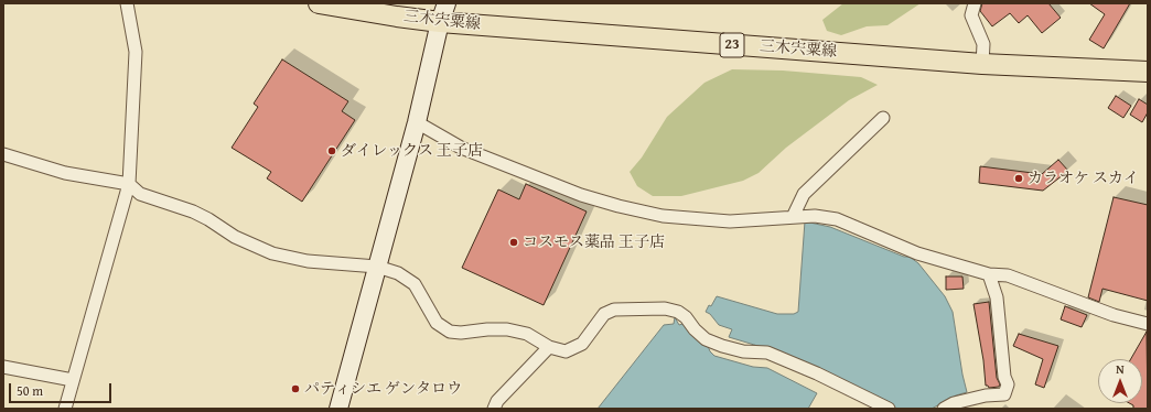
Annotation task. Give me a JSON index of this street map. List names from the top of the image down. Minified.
{"streets":{"main road":["三木宍粟線","23"]},"places":["ダイレックス 王子店","カラオケ スカイ","コスモス薬品 王子店","パティシエ ゲンタロウ"],"scale_bar":"50 m","north":"top"}
